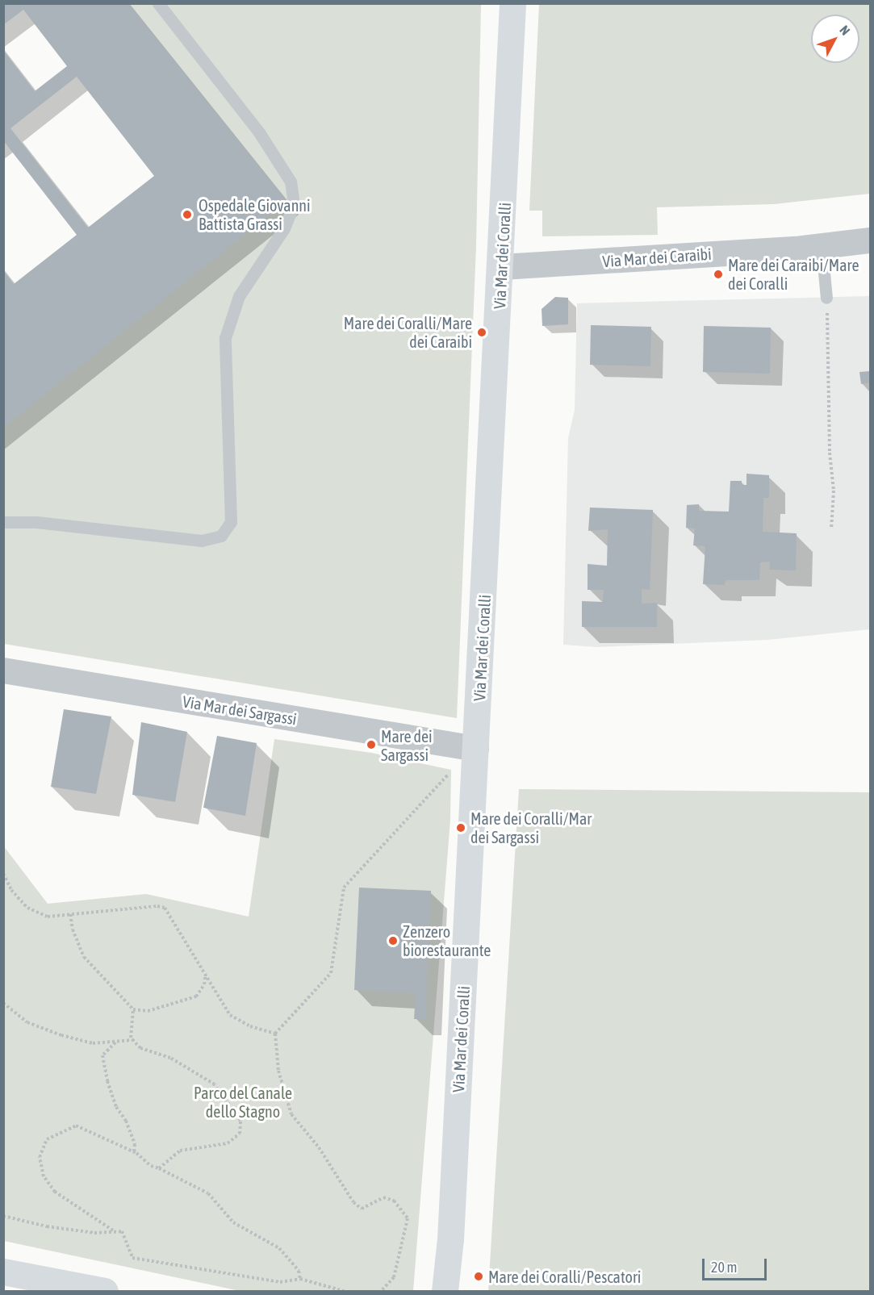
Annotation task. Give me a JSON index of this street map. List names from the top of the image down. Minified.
{"streets":{"street":["Via Mar dei Coralli","Via Mar dei Caraibi","Via Mar dei Sargassi"]},"crossings":[["Via Mar dei Coralli","Via Mar dei Caraibi"],["Via Mar dei Coralli","Via Mar dei Sargassi"]],"parks":["Parco del Canale dello Stagno"],"places":["Ospedale Giovanni Battista Grassi","Mare dei Caraibi/Mare dei Coralli","Mare dei Coralli/Mare dei Caraibi","Mare dei Sargassi","Mare dei Coralli/Mar dei Sargassi","Zenzero biorestaurante","Mare dei Coralli/Pescatori"],"scale_bar":"20 m","north":"top right"}
